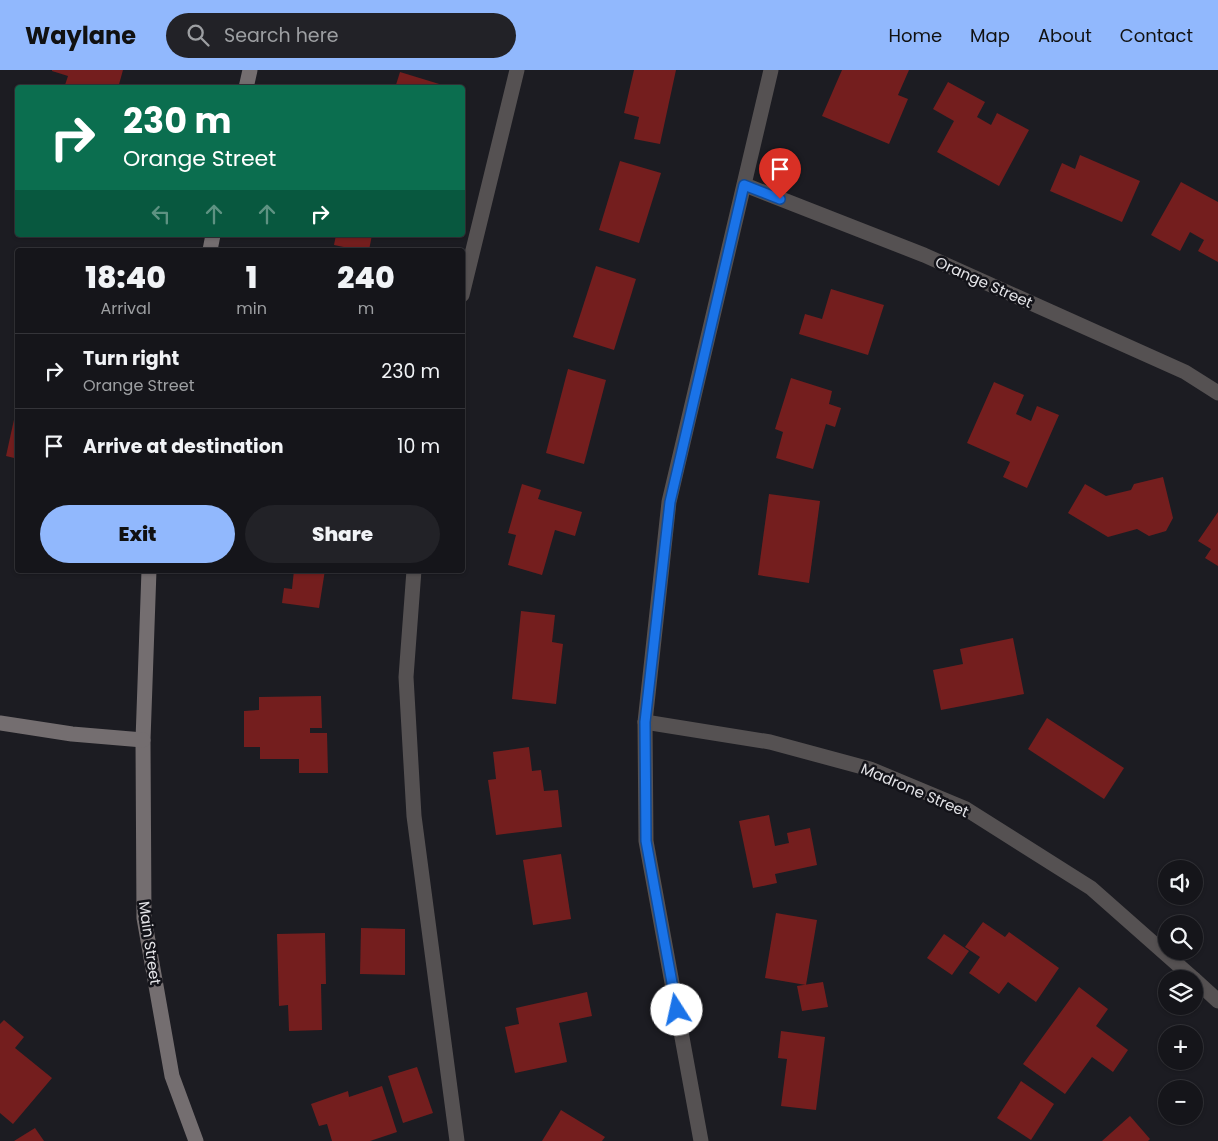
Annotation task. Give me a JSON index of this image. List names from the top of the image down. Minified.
{"streets":{"main road":["Main Street"],"street":["Orange Street","Madrone Street"]},"page":{"header":"Waylane","search":"Search here","nav":["Home","Map","About","Contact"],"turn":["230 m","Orange Street"],"eta":["18:40","Arrival","1","min","240","m"],"list":[{"name":"Turn right","note":"Orange Street","value":"230 m"},{"name":"Arrive at destination","value":"10 m"}],"buttons":["Exit","Share"],"map_buttons":["+","−"]}}
